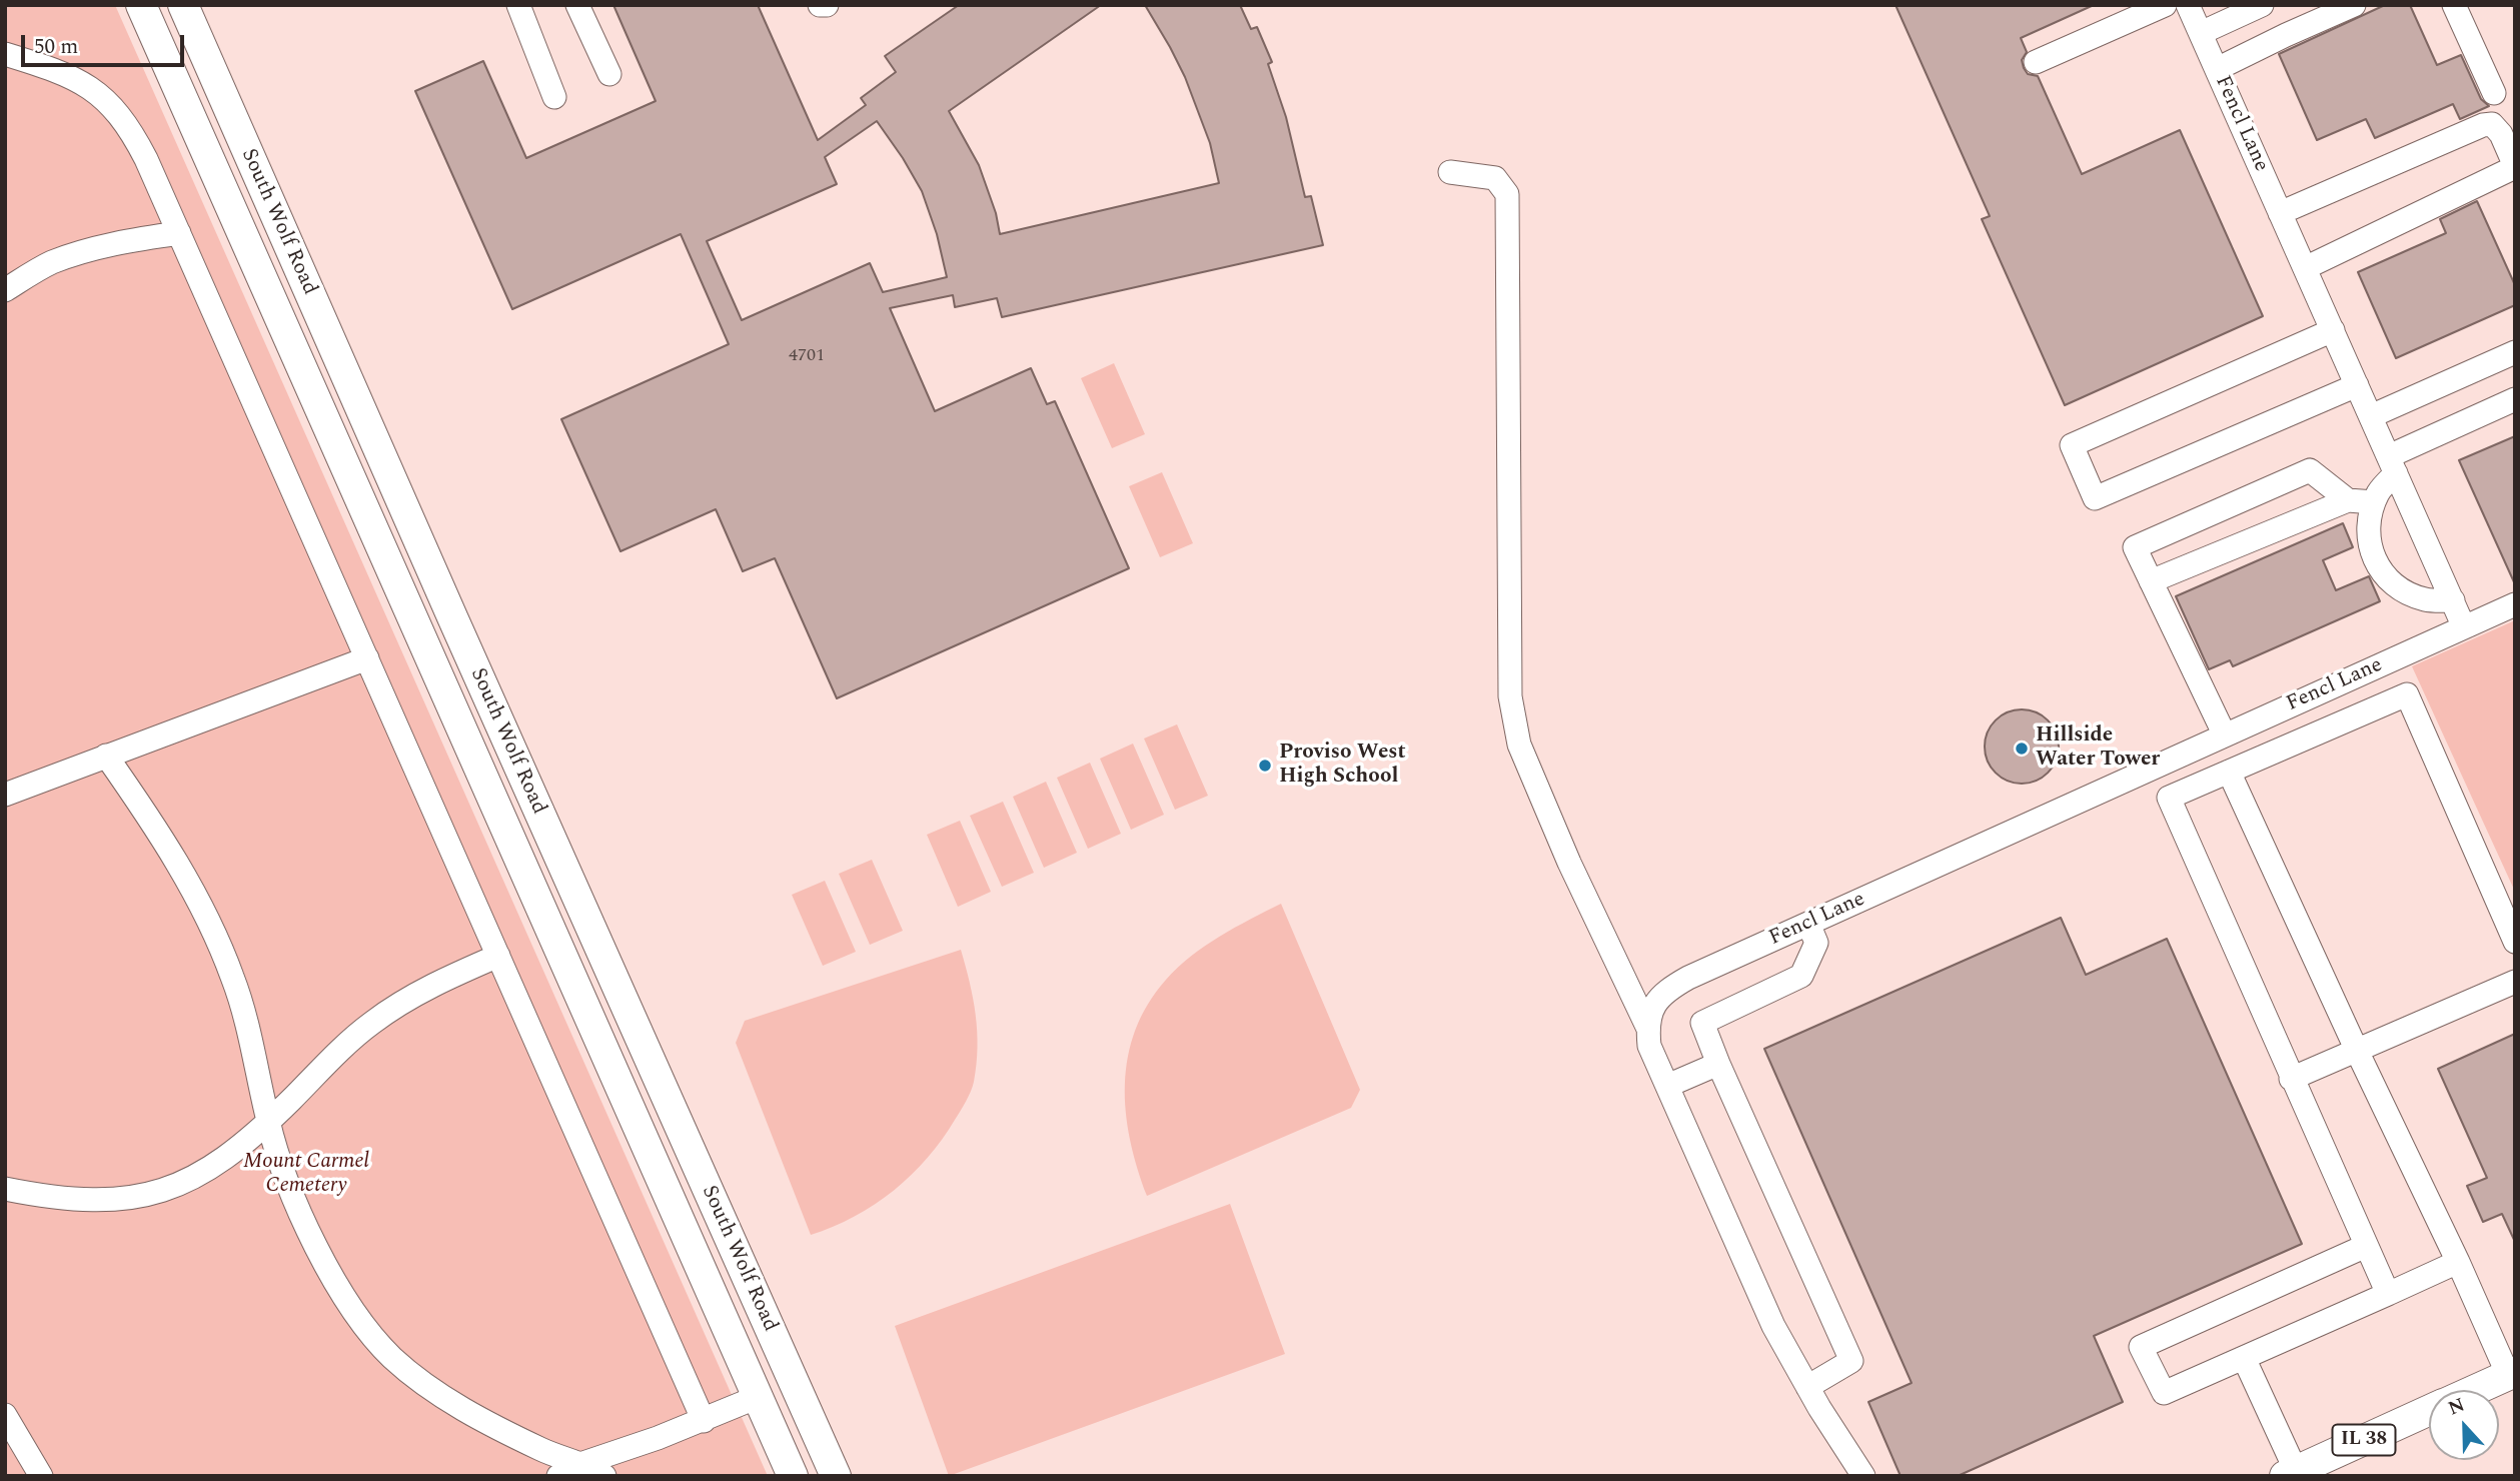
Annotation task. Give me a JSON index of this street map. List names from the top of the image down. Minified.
{"streets":{"main road":["South Wolf Road","IL 38"],"street":["Fencl Lane"]},"parks":["Mount Carmel Cemetery"],"places":["Hillside Water Tower","Proviso West High School"],"house_numbers":["4701"],"scale_bar":"50 m","north":"top"}
